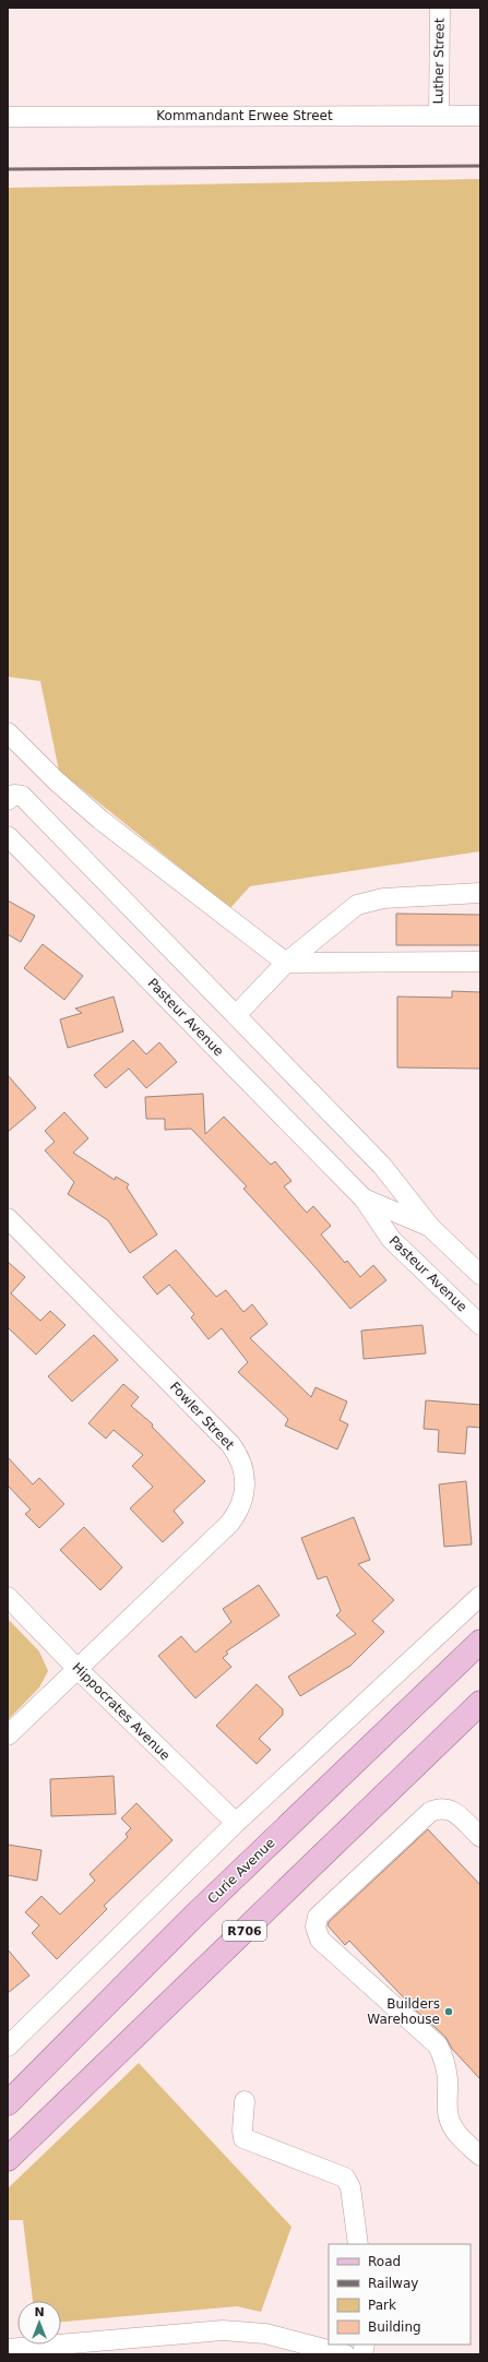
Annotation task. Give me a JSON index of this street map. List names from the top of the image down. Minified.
{"streets":{"main road":["Curie Avenue","R706"],"street":["Luther Street","Kommandant Erwee Street","Pasteur Avenue","Fowler Street","Hippocrates Avenue"]},"crossings":[["Luther Street","Kommandant Erwee Street"],["Fowler Street","Hippocrates Avenue"]],"places":["Builders Warehouse"],"legend":["Road","Railway","Park","Building"],"north":"top"}
